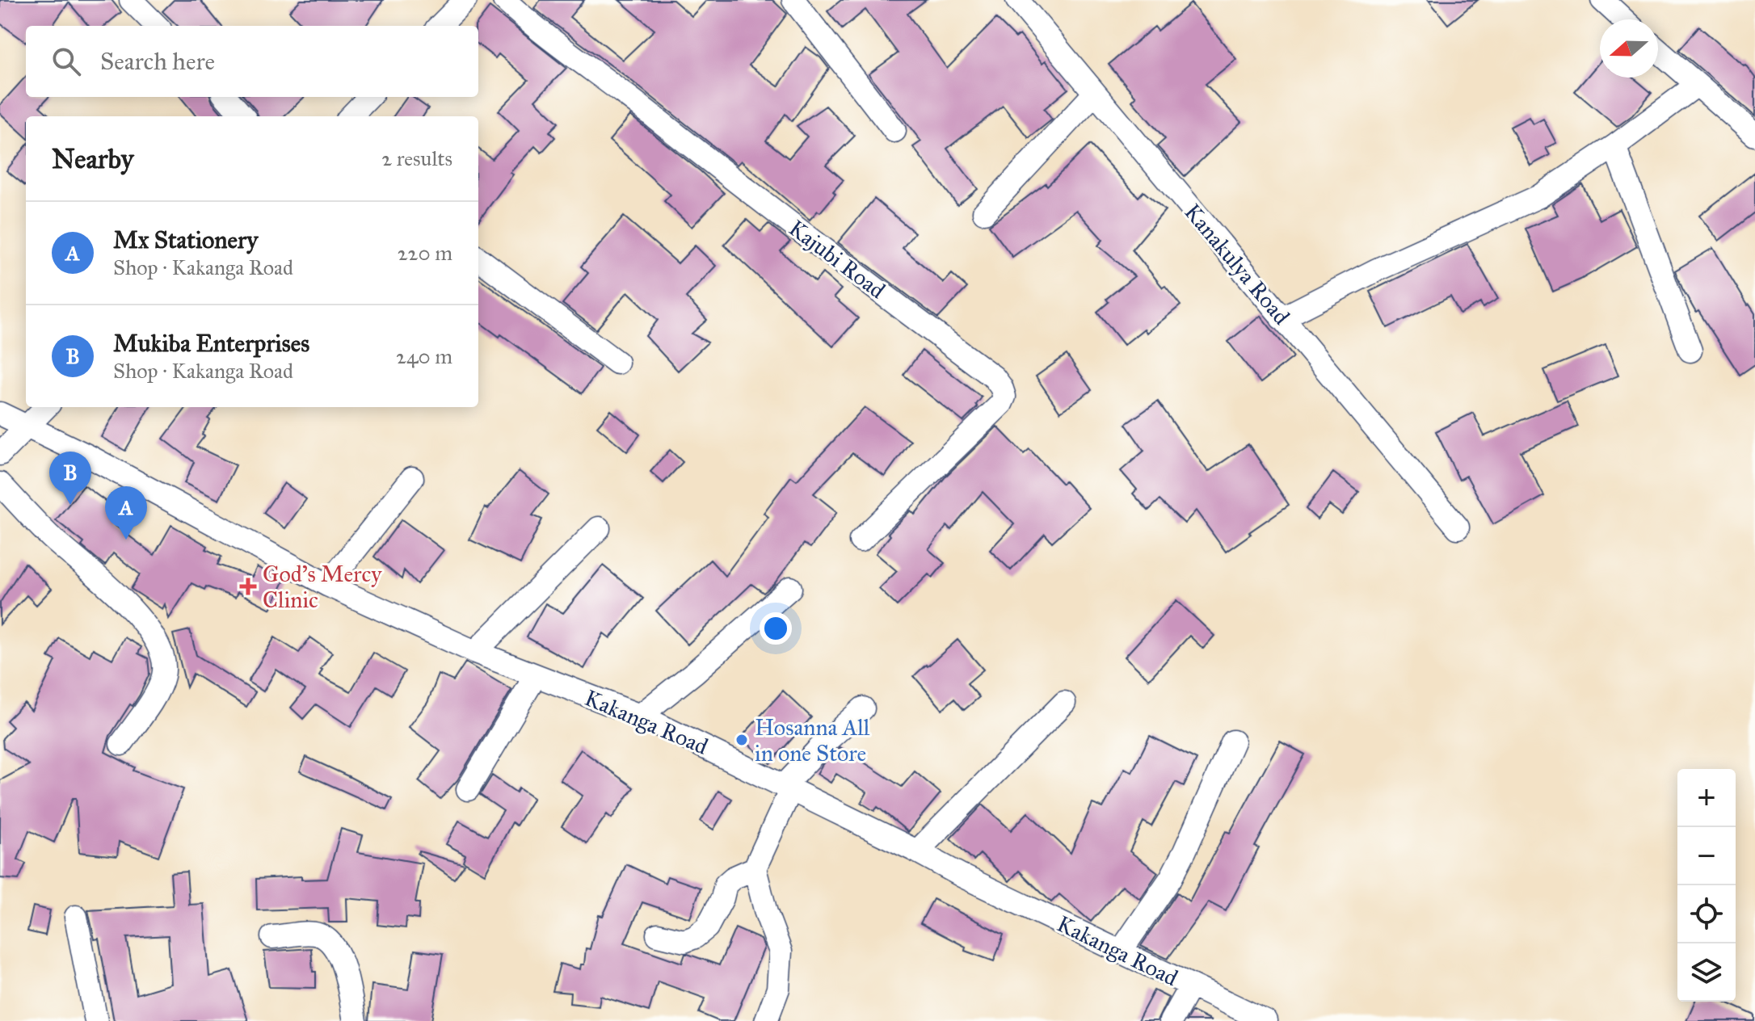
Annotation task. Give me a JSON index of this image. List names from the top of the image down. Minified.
{"streets":{"street":["Kajubi Road","Kanakulya Road","Kakanga Road"]},"places":{"health":["God's Mercy Clinic"],"other":["Hosanna All in one Store"]},"north":"left","page":{"search":"Search here","heading":["Nearby","2 results"],"list":[{"mark":"A","name":"Mx Stationery","note":"Shop · Kakanga Road","value":"220 m"},{"mark":"B","name":"Mukiba Enterprises","note":"Shop · Kakanga Road","value":"240 m"}],"pins":["B","A"],"map_buttons":["+","−"]}}
